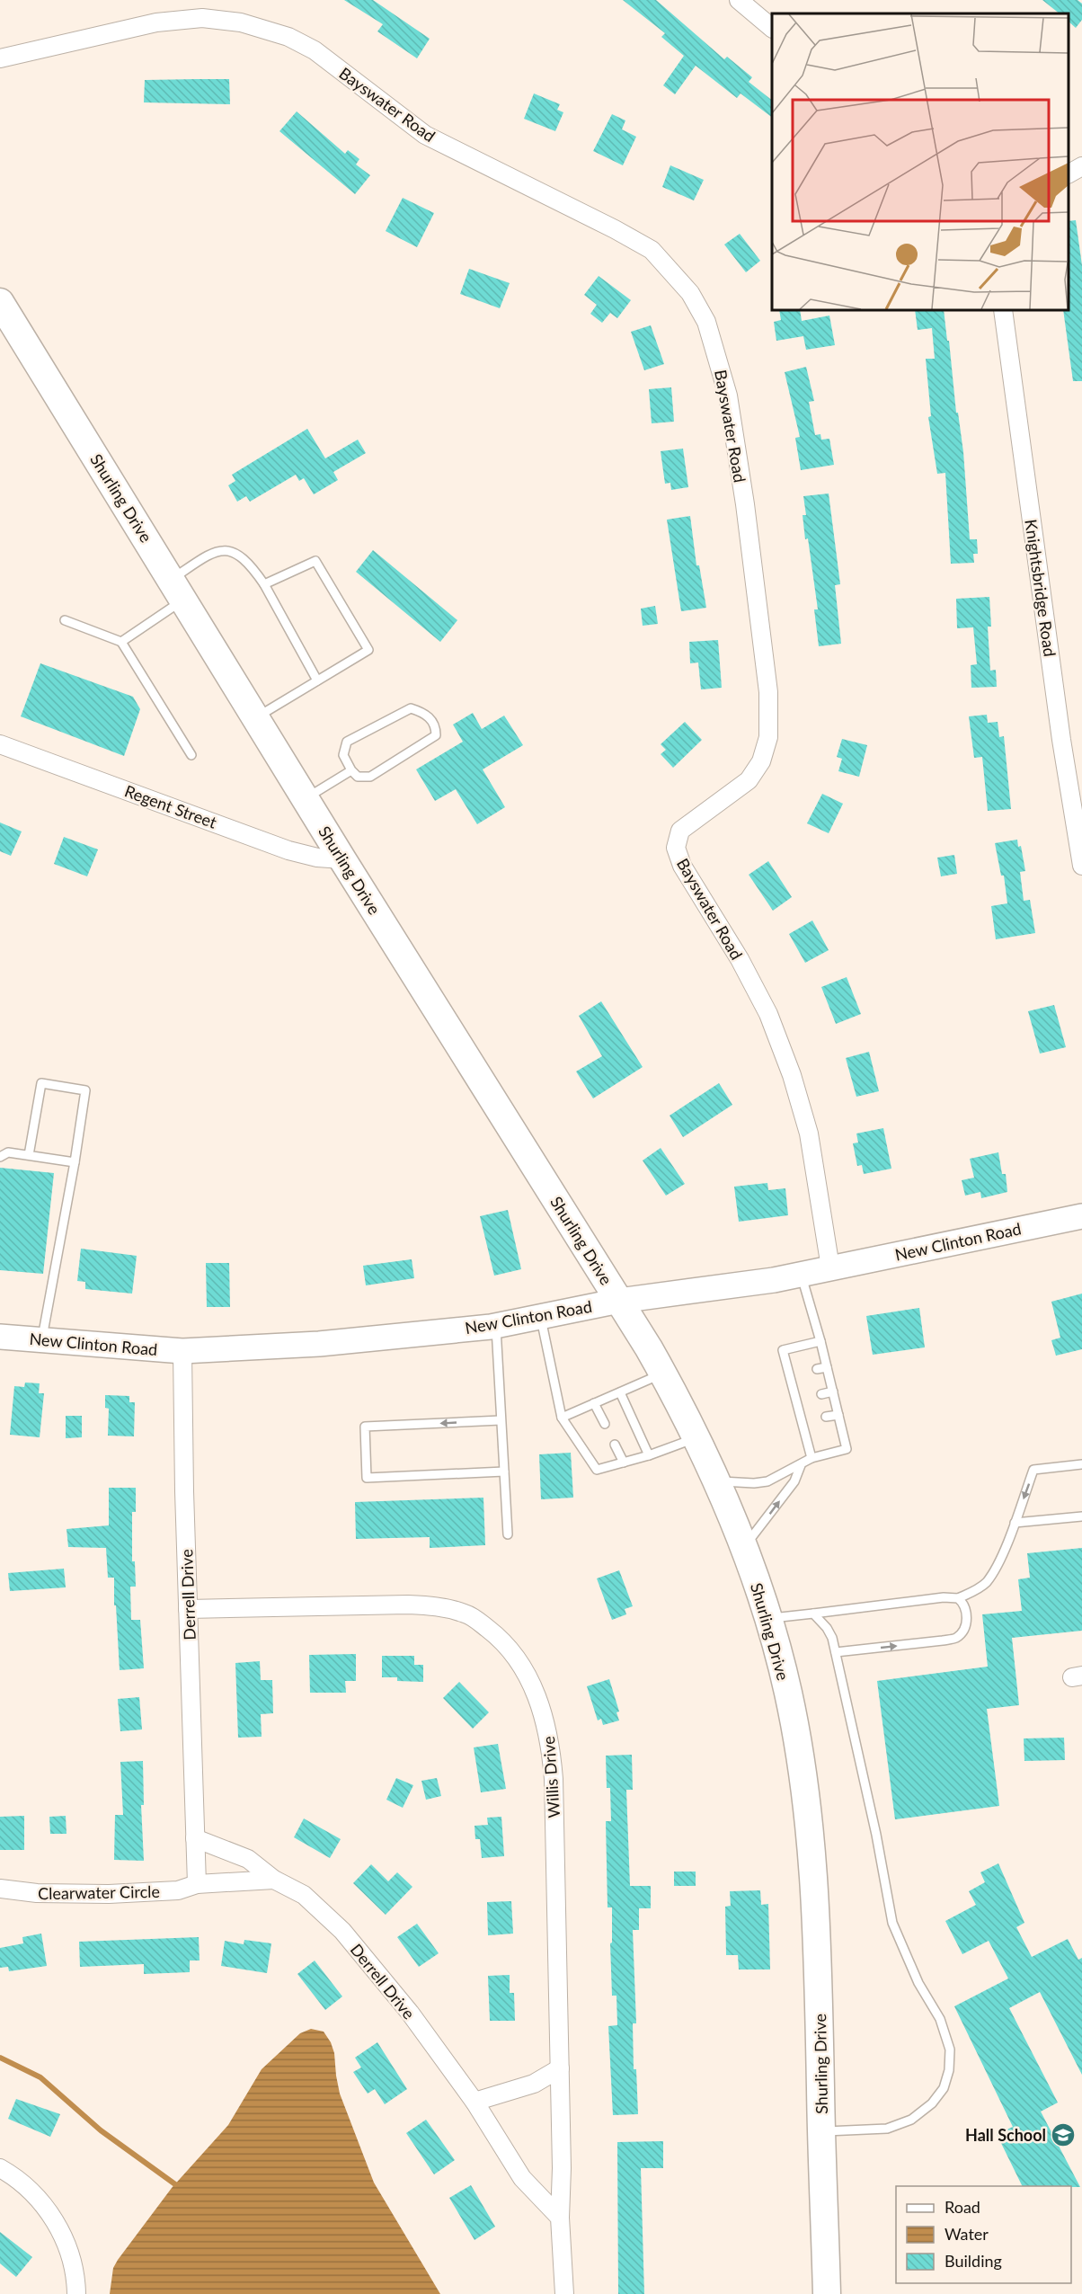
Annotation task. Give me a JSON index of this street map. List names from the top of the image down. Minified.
{"streets":{"main road":["Shurling Drive"],"street":["Bayswater Road","Knightsbridge Road","Regent Street","New Clinton Road","Derrell Drive","Willis Drive","Clearwater Circle"]},"crossings":[["Bayswater Road","New Clinton Road"],["Shurling Drive","Regent Street"],["Shurling Drive","New Clinton Road"],["New Clinton Road","Derrell Drive"],["Derrell Drive","Willis Drive"],["Derrell Drive","Clearwater Circle"]],"places":{"school or university":["Hall School"]},"legend":["Road","Water","Building"]}
